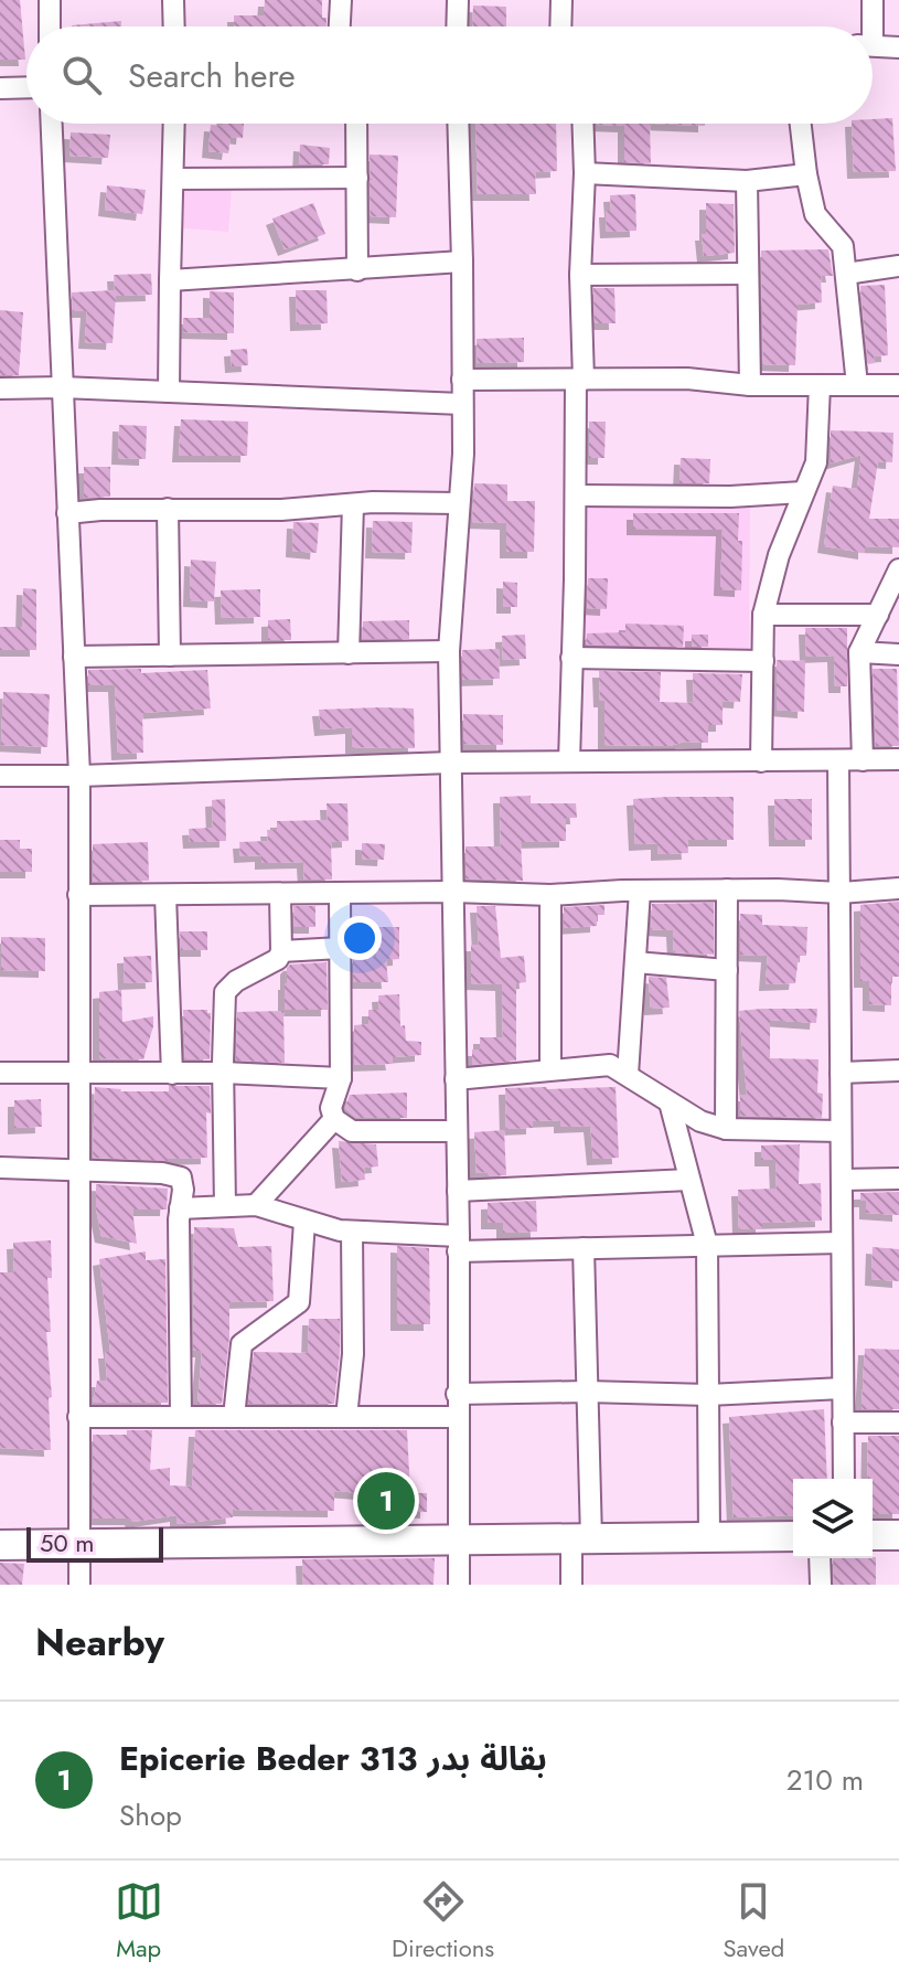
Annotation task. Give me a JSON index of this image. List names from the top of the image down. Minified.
{"scale_bar":"50 m","page":{"search":"Search here","pins":"1","scale":"50 m","heading":"Nearby","list":[{"mark":"1","name":"Epicerie Beder 313 بقالة بدر","note":"Shop","value":"210 m"}],"nav":["Map","Directions","Saved"]}}
